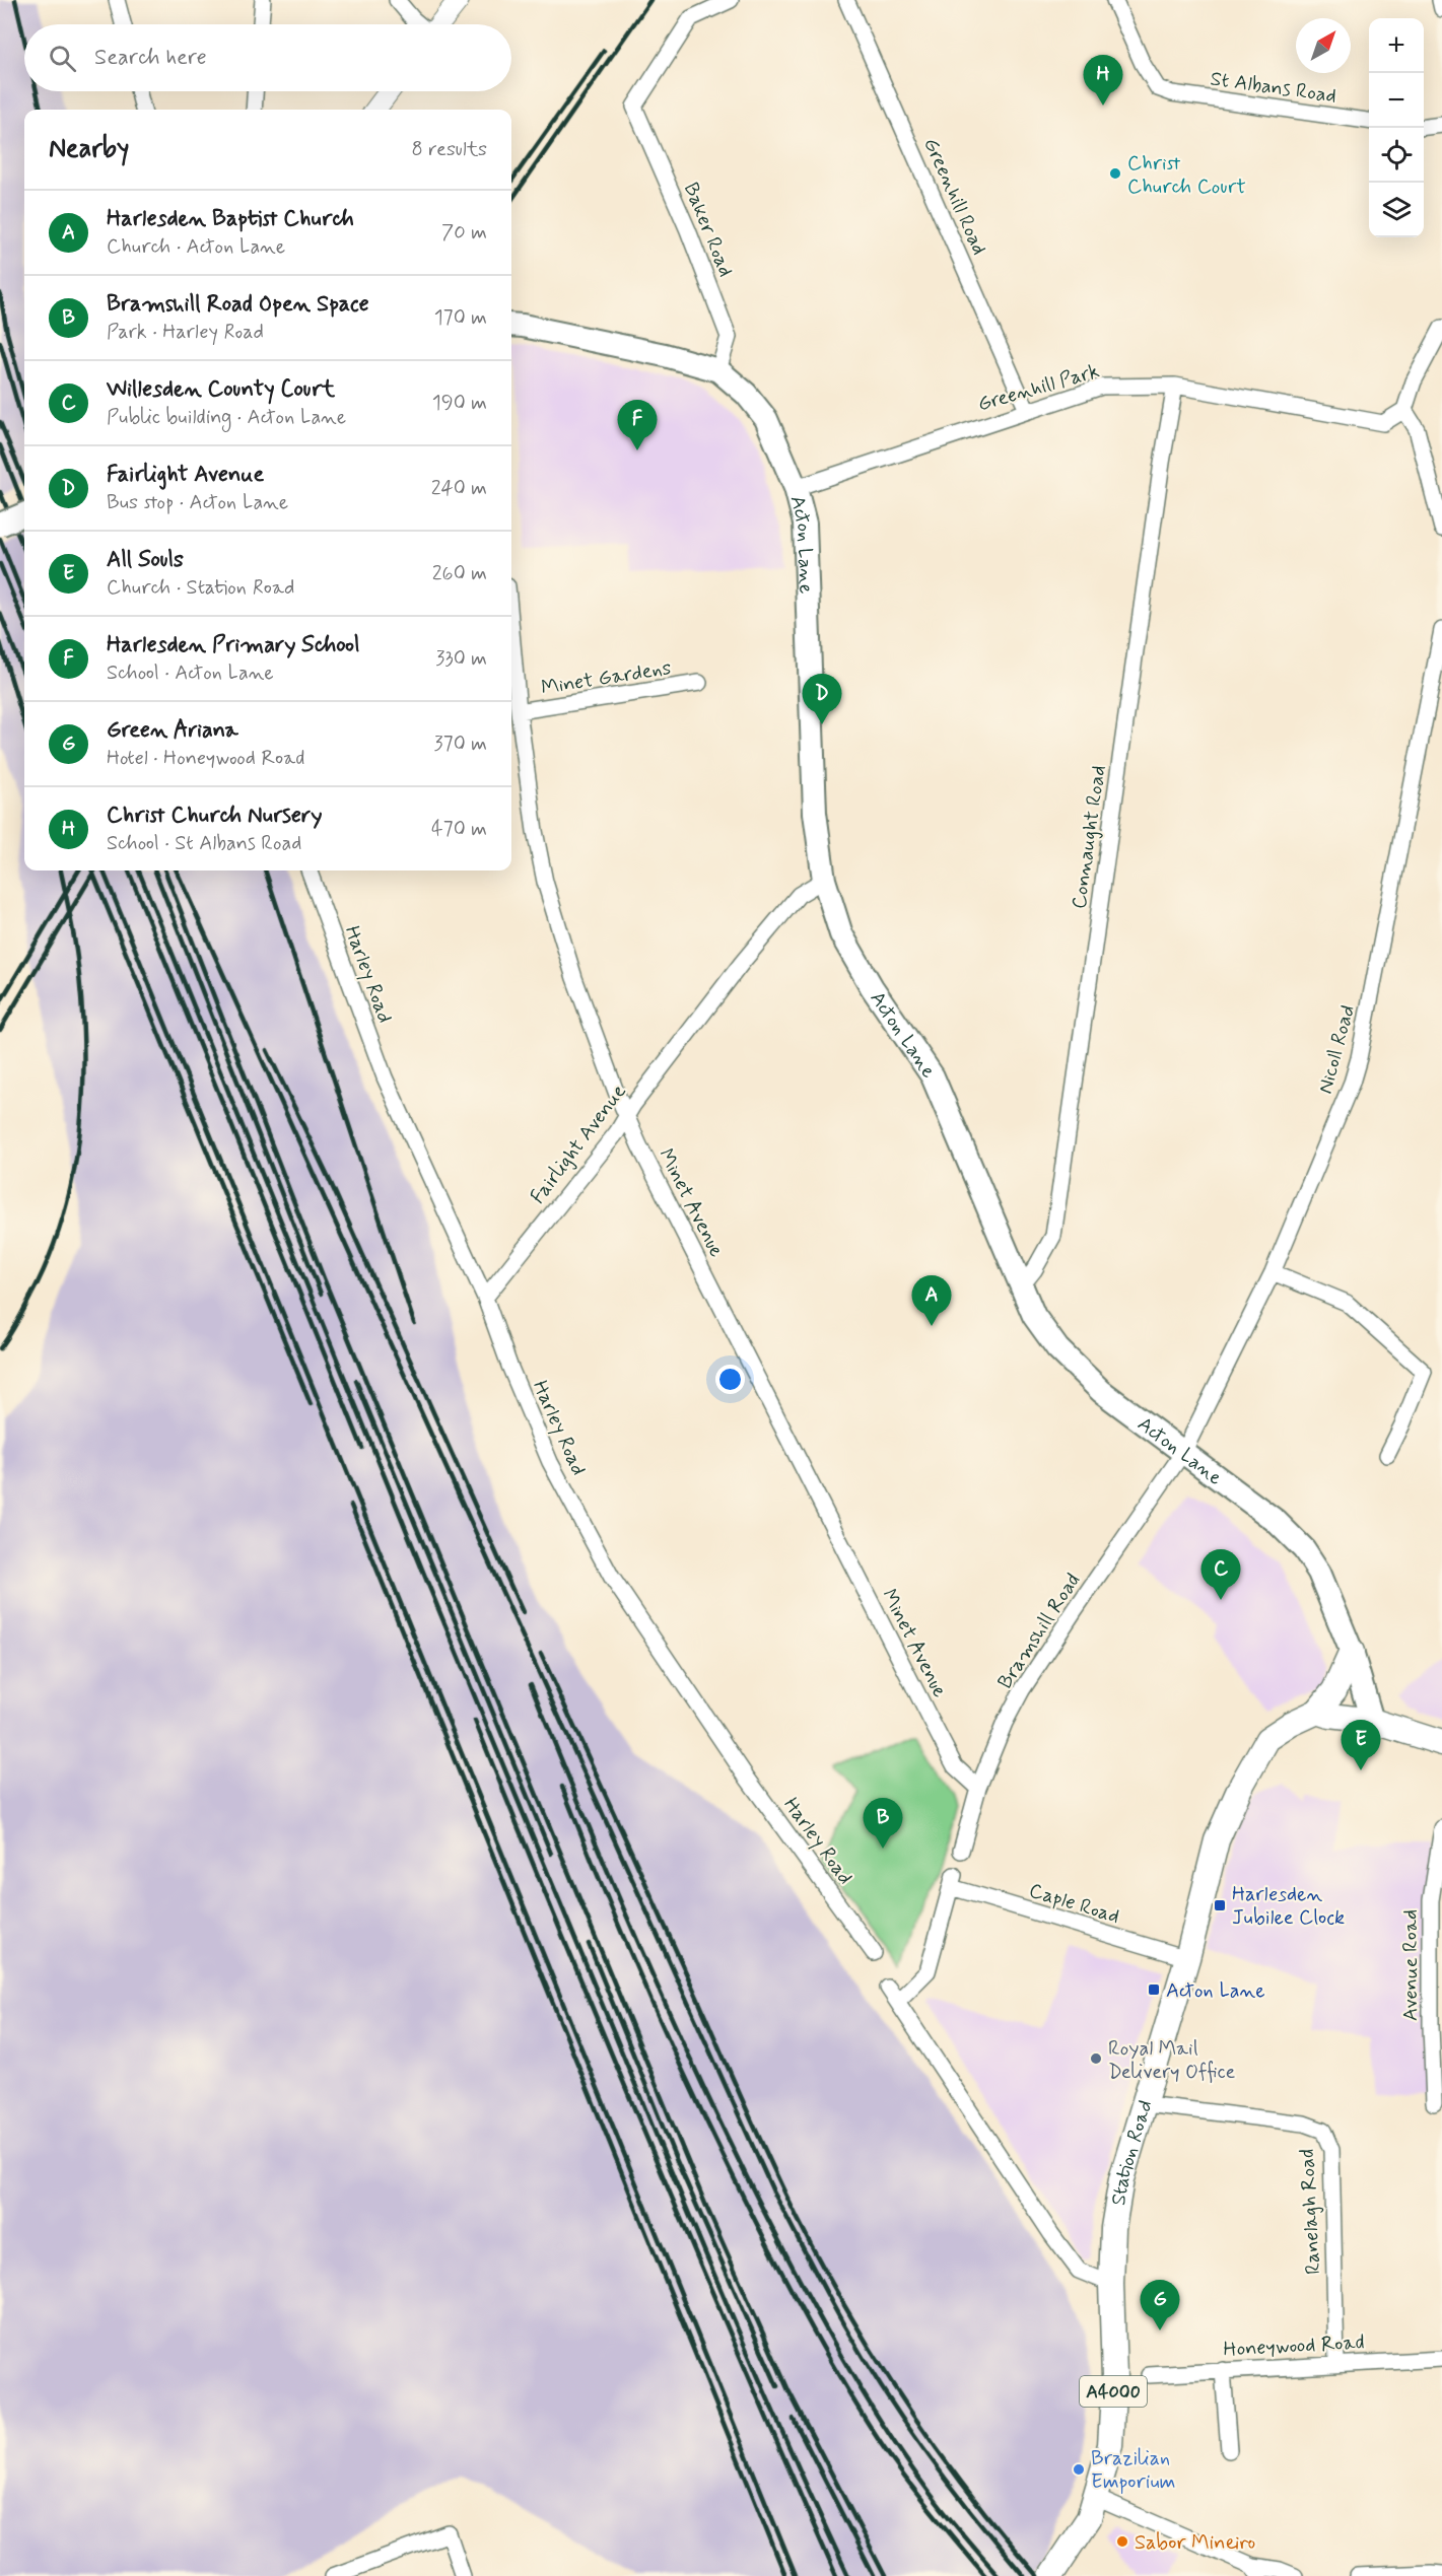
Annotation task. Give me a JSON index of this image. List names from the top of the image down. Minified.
{"streets":{"main road":["Acton Lane","Station Road","A4000"],"street":["St Albans Road","Greenhill Road","Baker Road","Greenhill Park","Minet Gardens","Connaught Road","Harley Road","Nicoll Road","Fairlight Avenue","Minet Avenue","Bramshill Road","Caple Road","Avenue Road","Ranelagh Road","Honeywood Road"]},"crossings":[["Greenhill Road","Greenhill Park"],["Baker Road","Acton Lane"],["Greenhill Park","Acton Lane"],["Greenhill Park","Connaught Road"],["Acton Lane","Connaught Road"],["Acton Lane","Nicoll Road"],["Acton Lane","Fairlight Avenue"],["Acton Lane","Bramshill Road"],["Minet Gardens","Minet Avenue"],["Harley Road","Fairlight Avenue"],["Nicoll Road","Bramshill Road"],["Fairlight Avenue","Minet Avenue"],["Minet Avenue","Bramshill Road"],["Caple Road","Station Road"],["Station Road","Ranelagh Road"],["Ranelagh Road","Honeywood Road"]],"places":{"other":["Christ Church Court","Royal Mail Delivery Office","Brazilian Emporium","Sabor Mineiro"],"transit":["Harlesden Jubilee Clock","Acton Lane"]},"north":"top right","page":{"map_buttons":["+","−"],"search":"Search here","pins":["H","F","D","A","C","E","B","G"],"heading":["Nearby","8 results"],"list":[{"mark":"A","name":"Harlesden Baptist Church","note":"Church · Acton Lane","value":"70 m"},{"mark":"B","name":"Bramshill Road Open Space","note":"Park · Harley Road","value":"170 m"},{"mark":"C","name":"Willesden County Court","note":"Public building · Acton Lane","value":"190 m"},{"mark":"D","name":"Fairlight Avenue","note":"Bus stop · Acton Lane","value":"240 m"},{"mark":"E","name":"All Souls","note":"Church · Station Road","value":"260 m"},{"mark":"F","name":"Harlesden Primary School","note":"School · Acton Lane","value":"330 m"},{"mark":"G","name":"Green Ariana","note":"Hotel · Honeywood Road","value":"370 m"},{"mark":"H","name":"Christ Church Nursery","note":"School · St Albans Road","value":"470 m"}]}}
